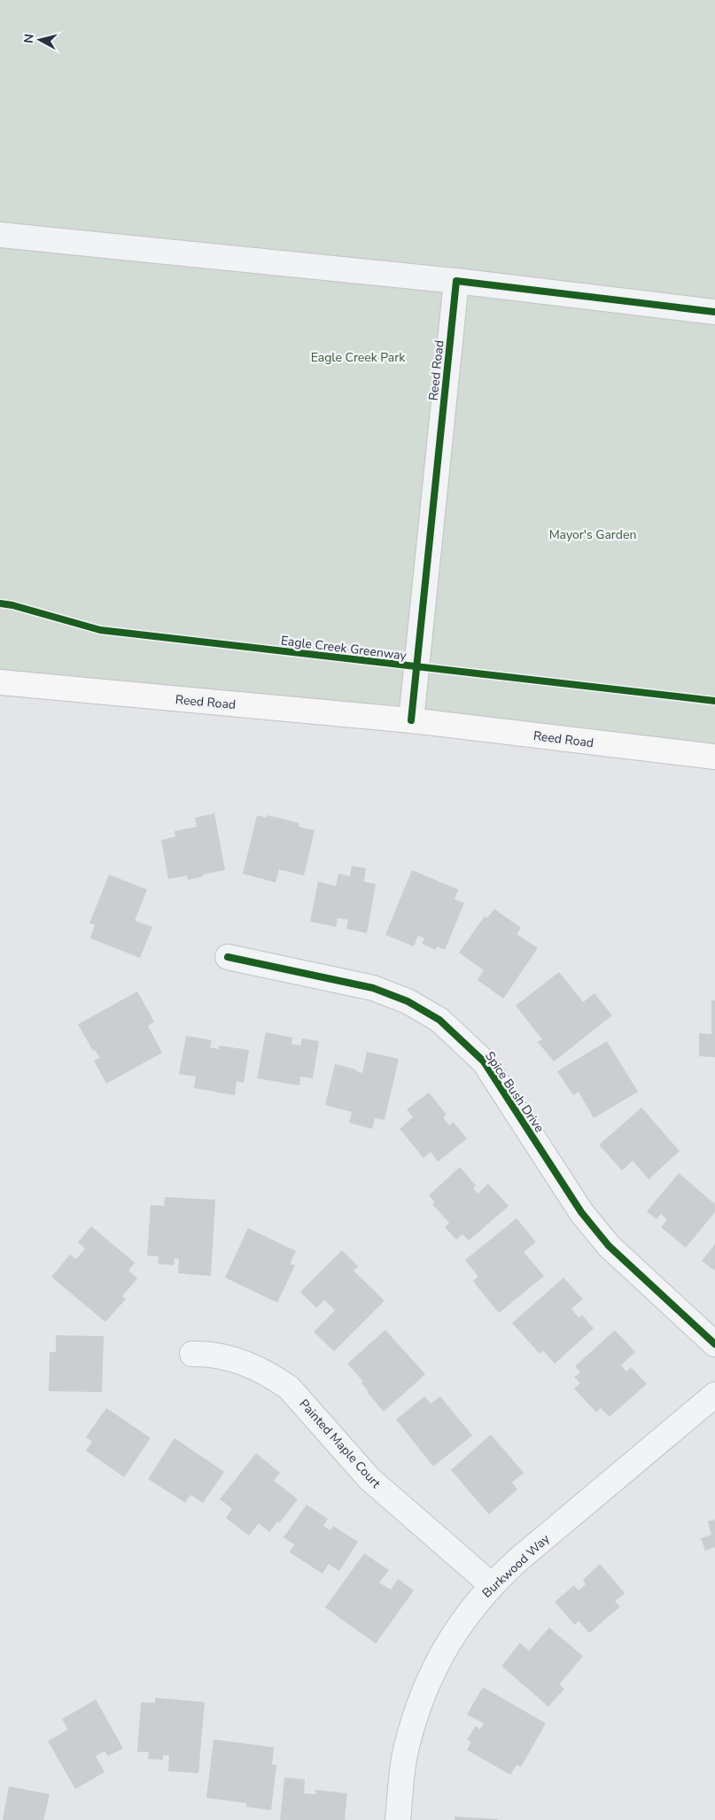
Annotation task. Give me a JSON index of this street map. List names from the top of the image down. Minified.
{"streets":{"main road":["Reed Road"],"street":["Spice Bush Drive","Painted Maple Court","Burkwood Way"],"cycle path":["Eagle Creek Greenway"]},"crossings":[["Painted Maple Court","Burkwood Way"]],"parks":["Eagle Creek Park","Mayor's Garden"],"north":"left"}
